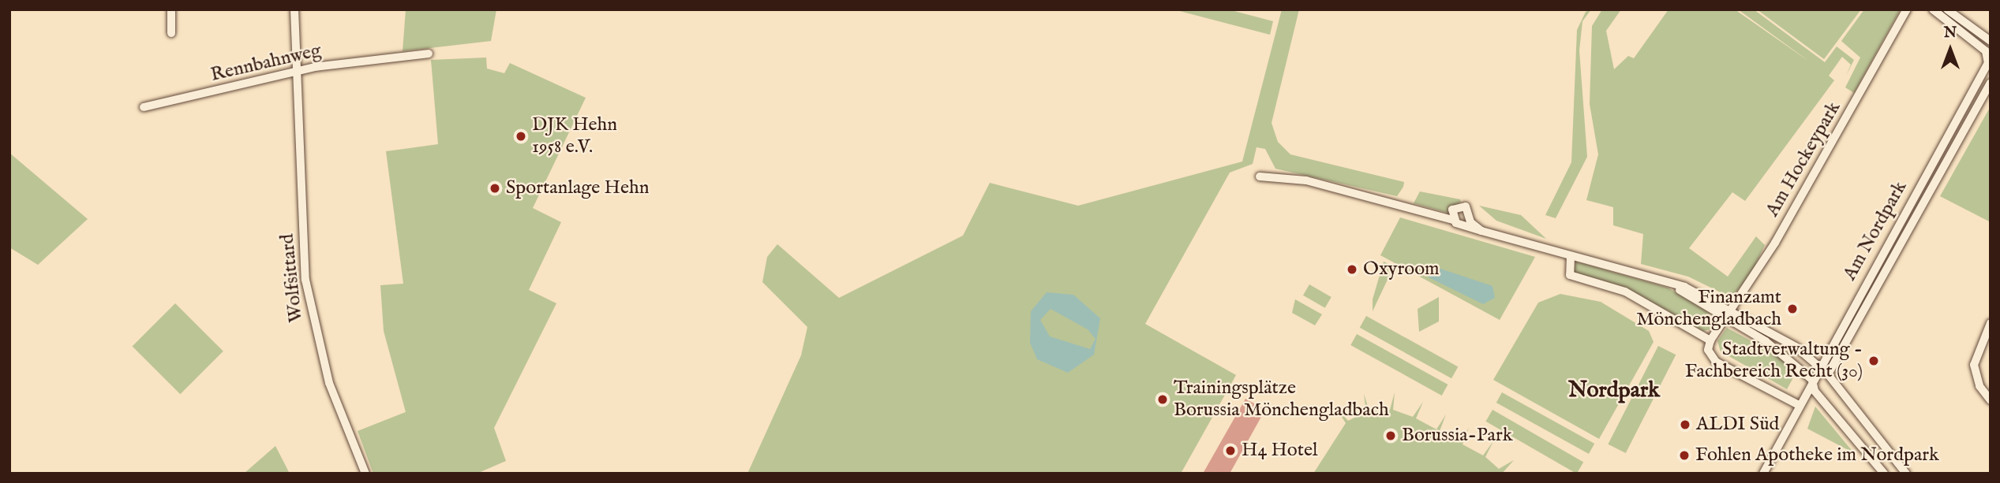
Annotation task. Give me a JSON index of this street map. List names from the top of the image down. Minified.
{"streets":{"street":["Rennbahnweg","Am Hockeypark","Am Nordpark","Wolfsittard"]},"crossings":[["Rennbahnweg","Wolfsittard"]],"districts":["Nordpark"],"places":["DJK Hehn 1958 e.V.","Sportanlage Hehn","Oxyroom","Finanzamt Mönchengladbach","Stadtverwaltung - Fachbereich Recht (30)","Trainingsplätze Borussia Mönchengladbach","ALDI Süd","Borussia-Park","H4 Hotel","Fohlen Apotheke im Nordpark"],"north":"top"}
